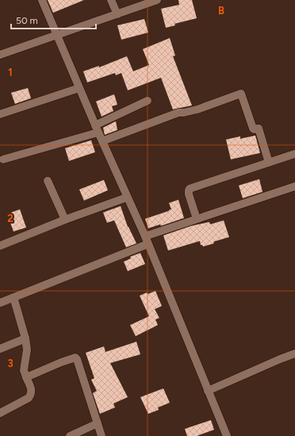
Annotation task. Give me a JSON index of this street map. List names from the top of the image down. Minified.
{"scale_bar":"50 m","grid":{"columns":["B"],"rows":["1","2","3"]}}
